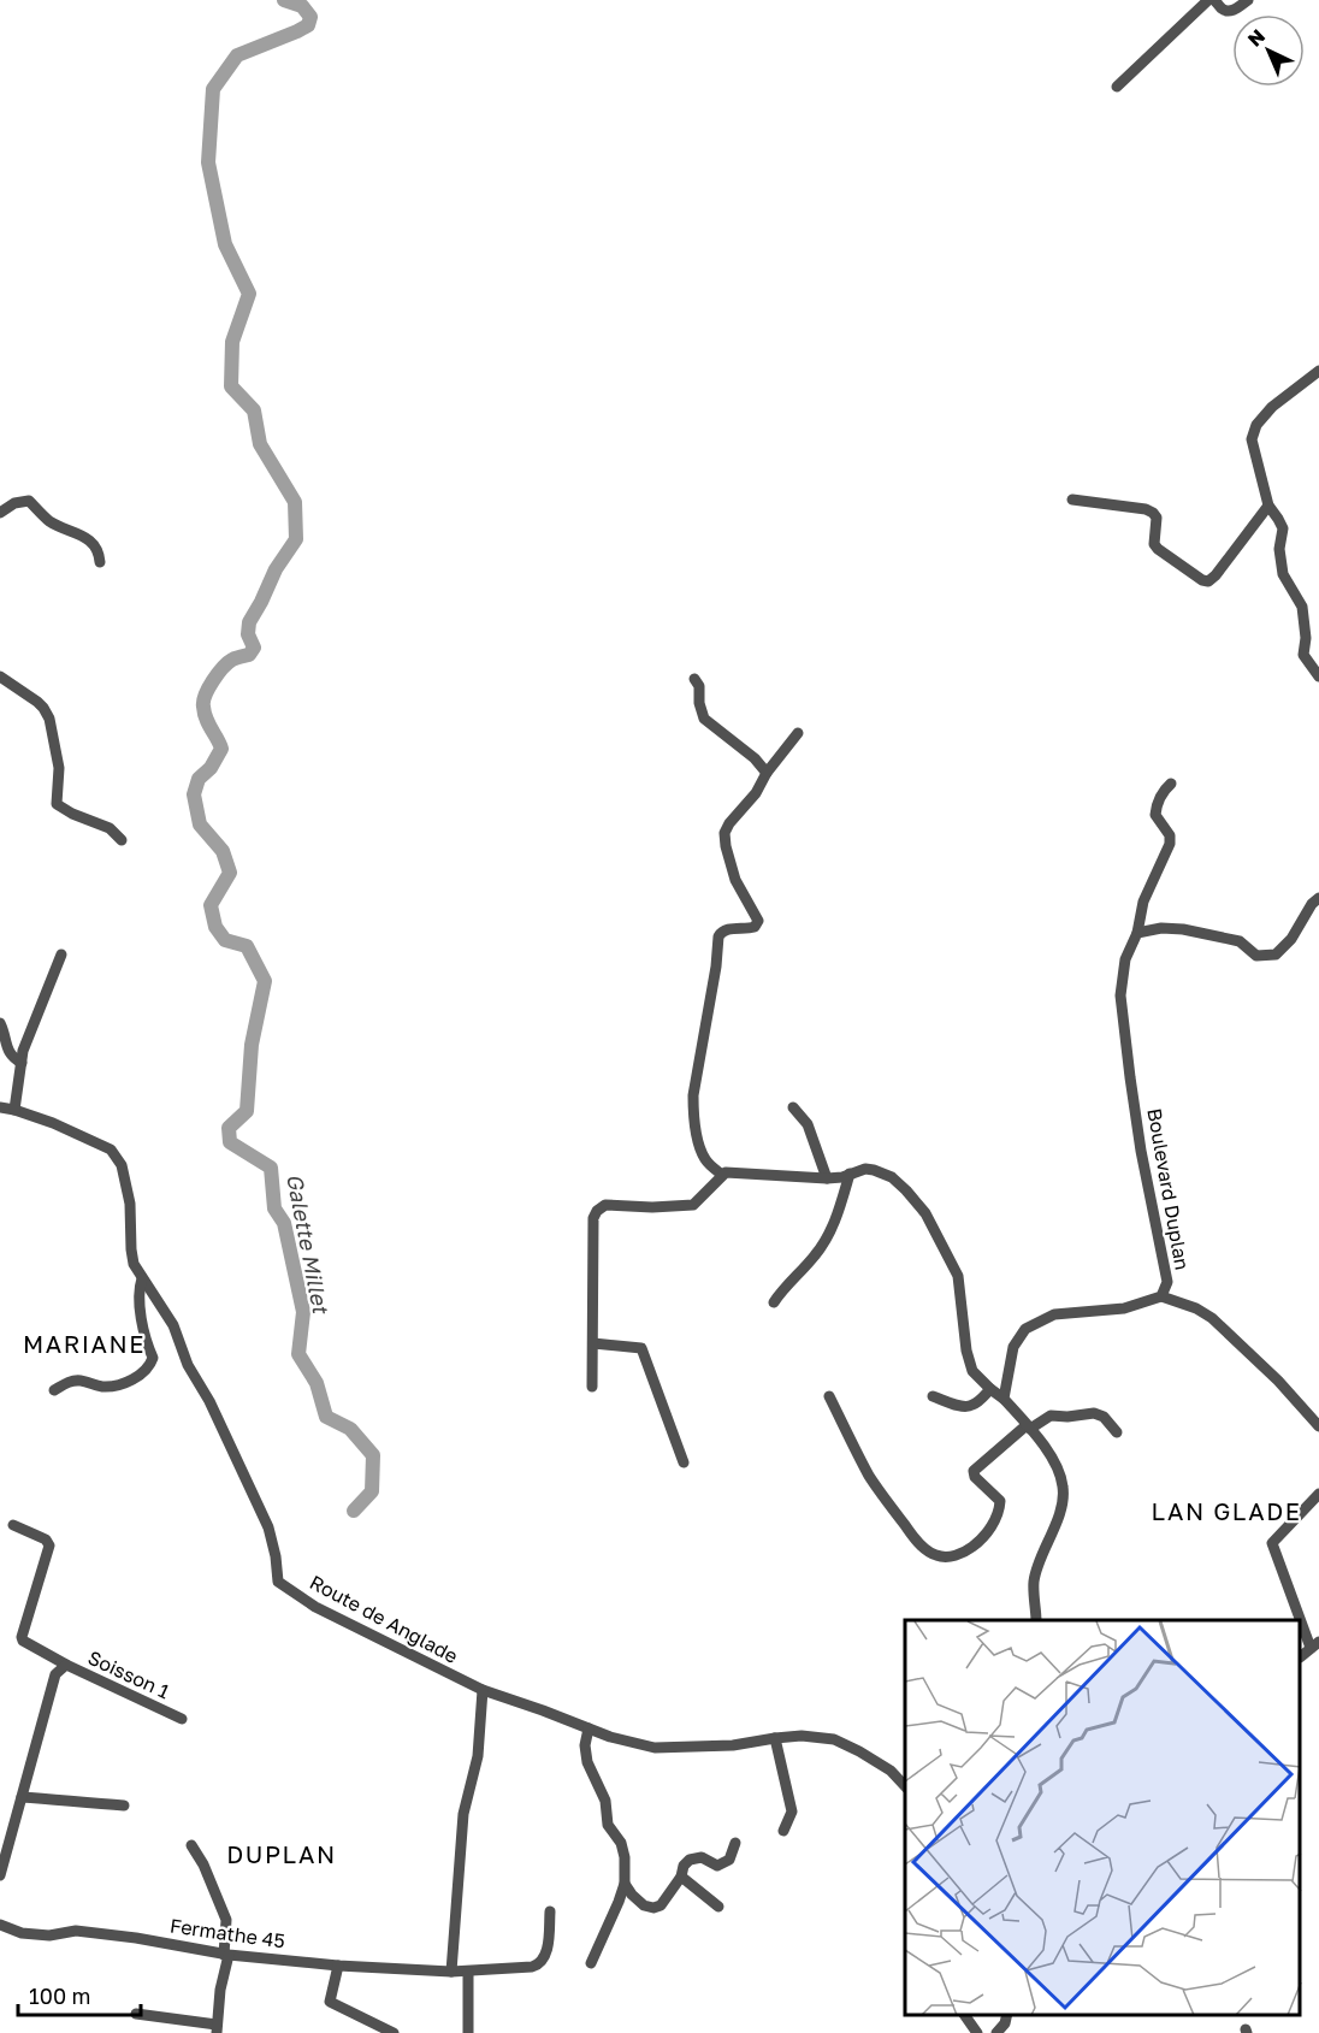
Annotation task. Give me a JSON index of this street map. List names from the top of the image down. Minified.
{"streets":{"street":["Boulevard Duplan","Route de Anglade","Soisson 1","Fermathe 45"]},"districts":["MARIANE","LAN GLADE","DUPLAN"],"water":["Galette Millet"],"scale_bar":"100 m","north":"top left"}
